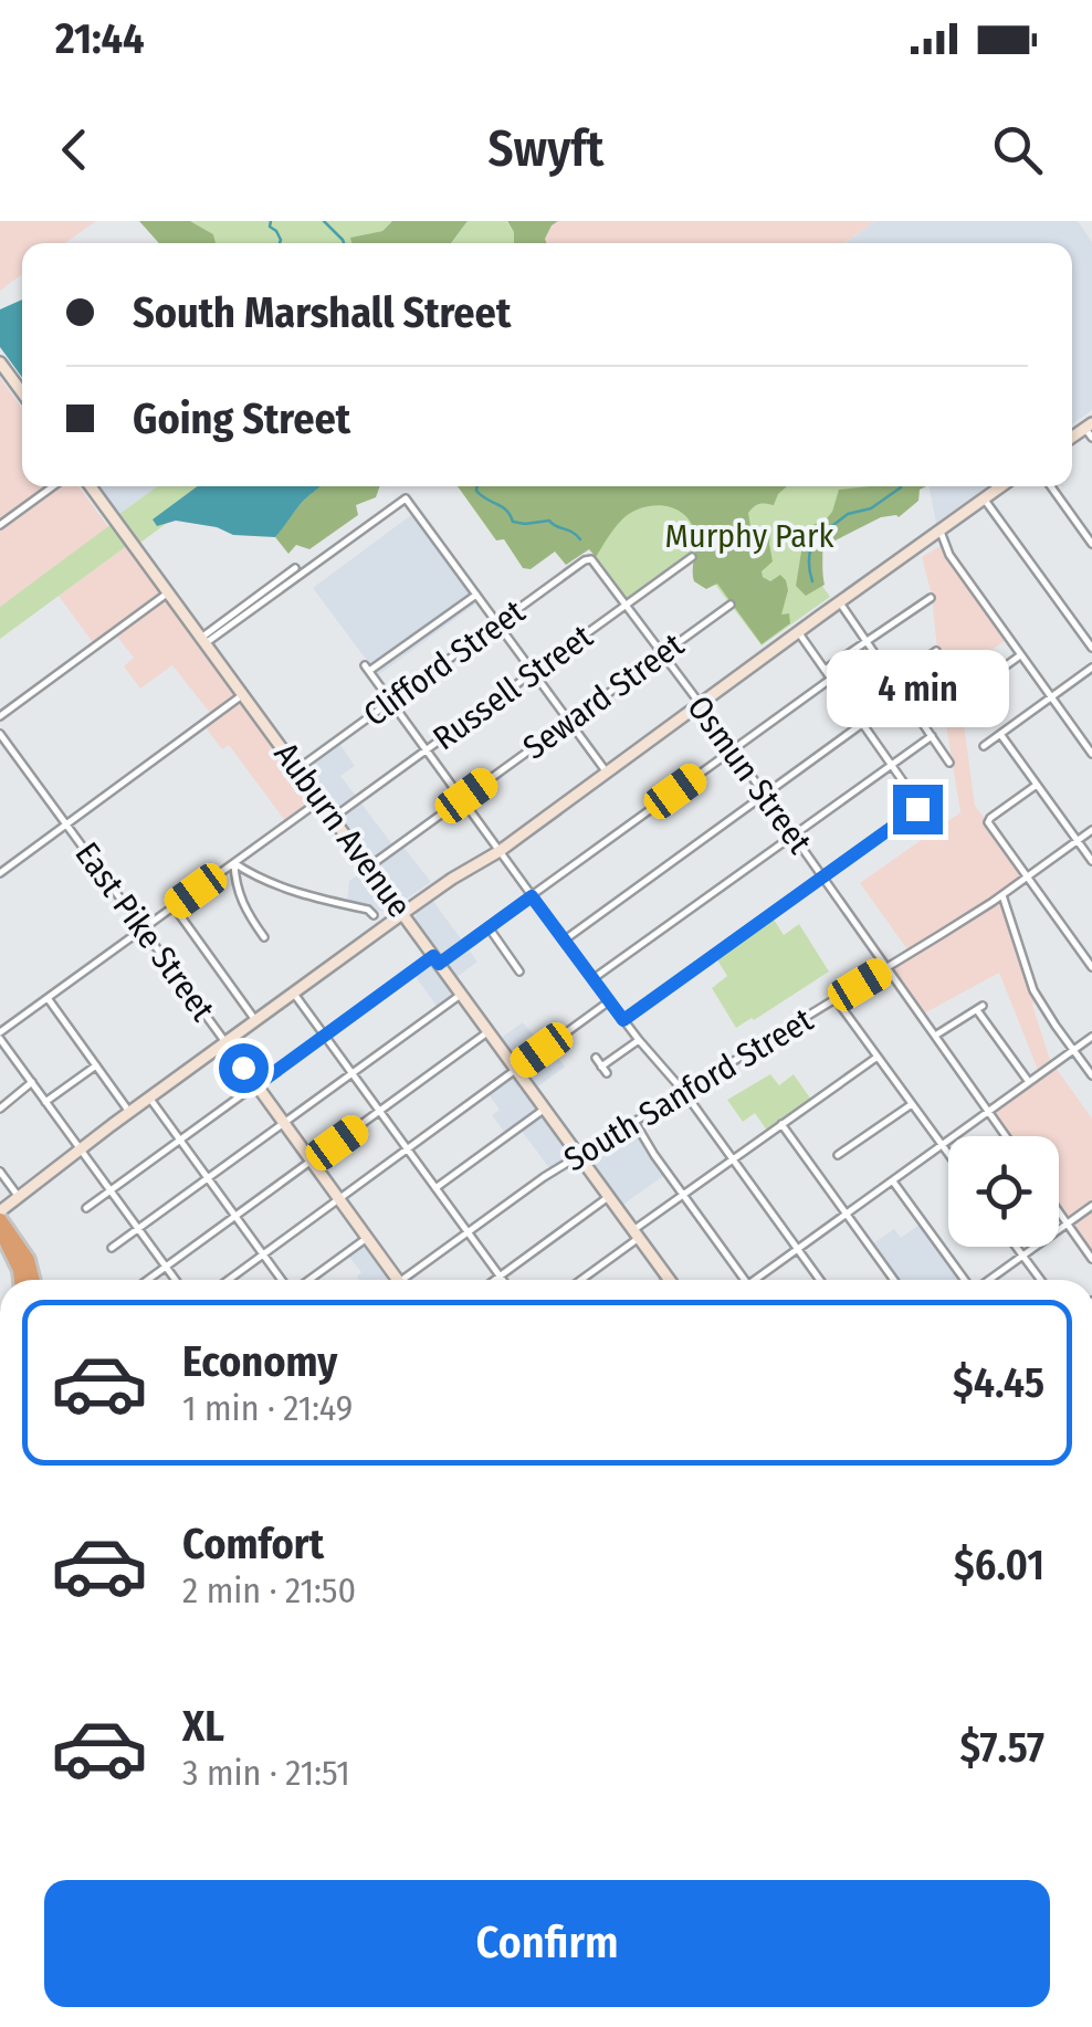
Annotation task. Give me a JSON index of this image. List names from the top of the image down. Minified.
{"streets":{"main road":["Auburn Avenue","East Pike Street"],"street":["Clifford Street","Russell Street","Seward Street","Osmun Street","South Sanford Street"]},"crossings":[["Clifford Street","Osmun Street"],["Clifford Street","Auburn Avenue"],["Russell Street","Osmun Street"],["Russell Street","Auburn Avenue"],["Seward Street","Osmun Street"],["Seward Street","Auburn Avenue"],["Osmun Street","South Sanford Street"],["Auburn Avenue","South Sanford Street"]],"parks":["Murphy Park"],"page":{"status":"21:44","header":"Swyft","banner":["South Marshall Street","Going Street"],"bubble":"4 min","list":[{"name":"Economy","note":"1 min · 21:49","value":"$4.45"},{"name":"Comfort","note":"2 min · 21:50","value":"$6.01"},{"name":"XL","note":"3 min · 21:51","value":"$7.57"}],"buttons":"Confirm"}}
